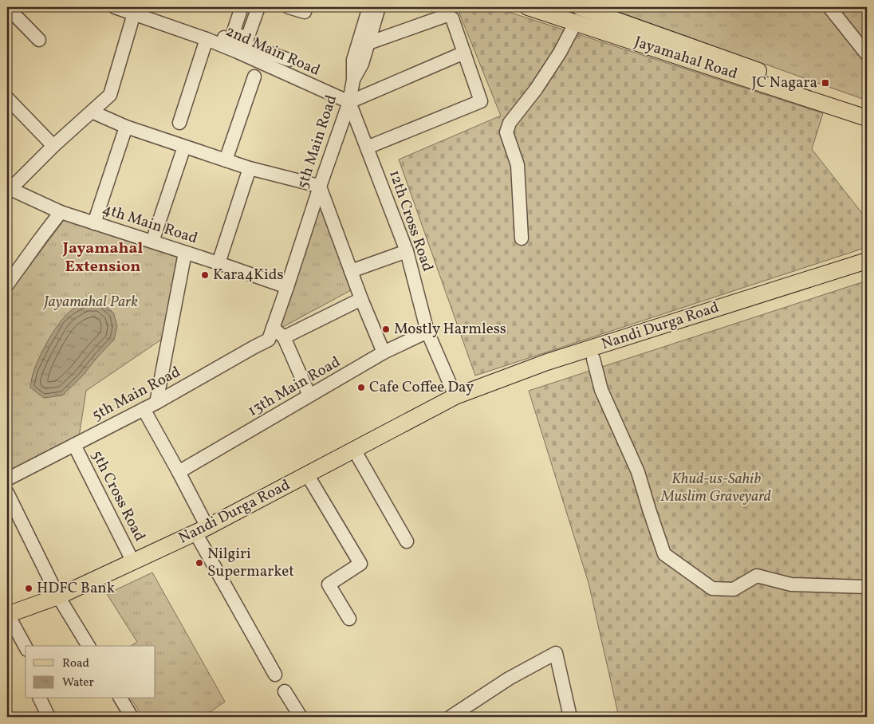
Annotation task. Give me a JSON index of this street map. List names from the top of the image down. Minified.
{"streets":{"main road":["Jayamahal Road","Nandi Durga Road"],"street":["2nd Main Road","5th Main Road","12th Cross Road","4th Main Road","13th Main Road","5th Cross Road"]},"crossings":[["2nd Main Road","5th Main Road"],["2nd Main Road","12th Cross Road"],["5th Main Road","12th Cross Road"],["5th Main Road","4th Main Road"],["5th Main Road","5th Cross Road"],["12th Cross Road","Nandi Durga Road"],["12th Cross Road","13th Main Road"],["Nandi Durga Road","5th Cross Road"]],"districts":["Jayamahal Extension"],"parks":["Jayamahal Park","Khud-us-Sahib Muslim Graveyard"],"places":{"transit":["JC Nagara"],"other":["Kara4Kids","Mostly Harmless","Cafe Coffee Day","Nilgiri Supermarket","HDFC Bank"]},"legend":["Road","Water"]}
